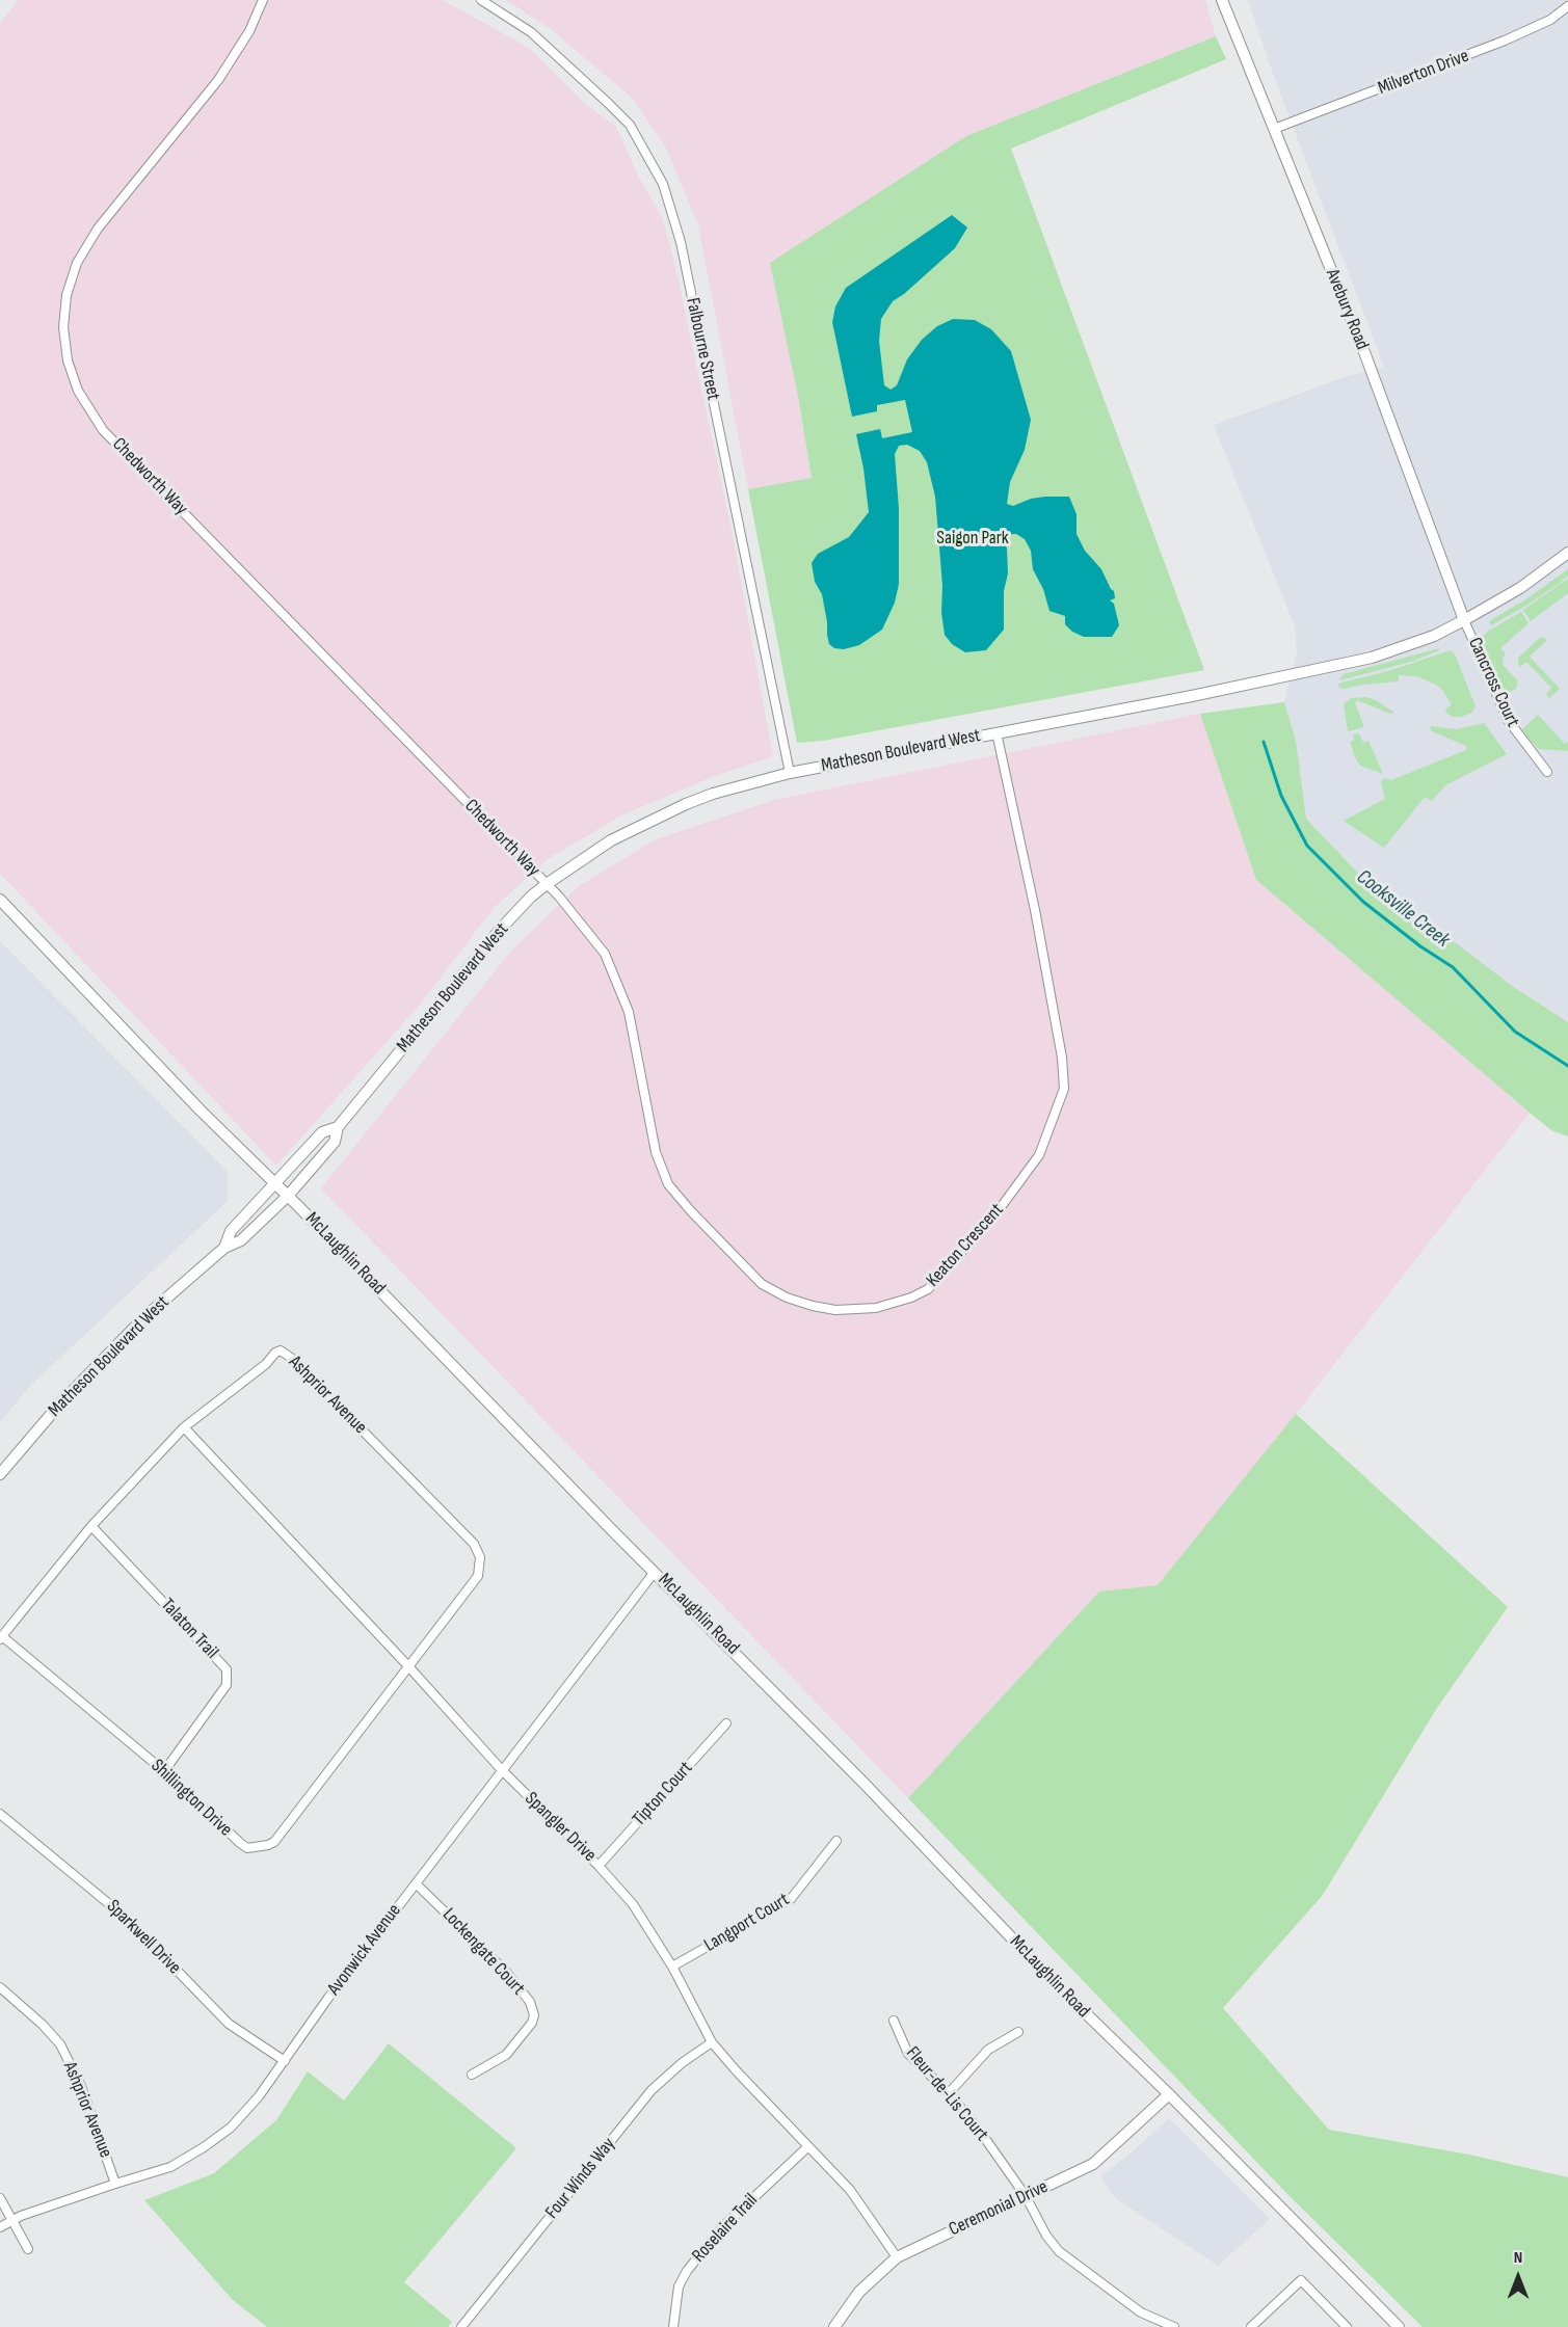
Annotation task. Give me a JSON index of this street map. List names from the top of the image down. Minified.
{"streets":{"street":["Milverton Drive","Avebury Road","Falbourne Street","Chedworth Way","Cancross Court","Matheson Boulevard West","Keaton Crescent","McLaughlin Road","Ashprior Avenue","Talaton Trail","Tipton Court","Shillington Drive","Spangler Drive","Langport Court","Sparkwell Drive","Avonwick Avenue","Lockengate Court","Fleur-de-Lis Court","Four Winds Way","Ceremonial Drive","Roselaire Trail"]},"crossings":[["Milverton Drive","Avebury Road"],["Avebury Road","Cancross Court"],["Avebury Road","Matheson Boulevard West"],["Falbourne Street","Matheson Boulevard West"],["Chedworth Way","Matheson Boulevard West"],["Chedworth Way","Keaton Crescent"],["Cancross Court","Matheson Boulevard West"],["Matheson Boulevard West","Keaton Crescent"],["Matheson Boulevard West","McLaughlin Road"],["McLaughlin Road","Avonwick Avenue"],["McLaughlin Road","Ceremonial Drive"],["Ashprior Avenue","Talaton Trail"],["Ashprior Avenue","Shillington Drive"],["Ashprior Avenue","Spangler Drive"],["Ashprior Avenue","Avonwick Avenue"],["Talaton Trail","Shillington Drive"],["Tipton Court","Spangler Drive"],["Shillington Drive","Spangler Drive"],["Spangler Drive","Langport Court"],["Spangler Drive","Avonwick Avenue"],["Spangler Drive","Four Winds Way"],["Spangler Drive","Ceremonial Drive"],["Spangler Drive","Roselaire Trail"],["Sparkwell Drive","Avonwick Avenue"],["Avonwick Avenue","Lockengate Court"],["Fleur-de-Lis Court","Ceremonial Drive"]],"water":["Cooksville Creek"],"parks":["Saigon Park"],"north":"top"}
